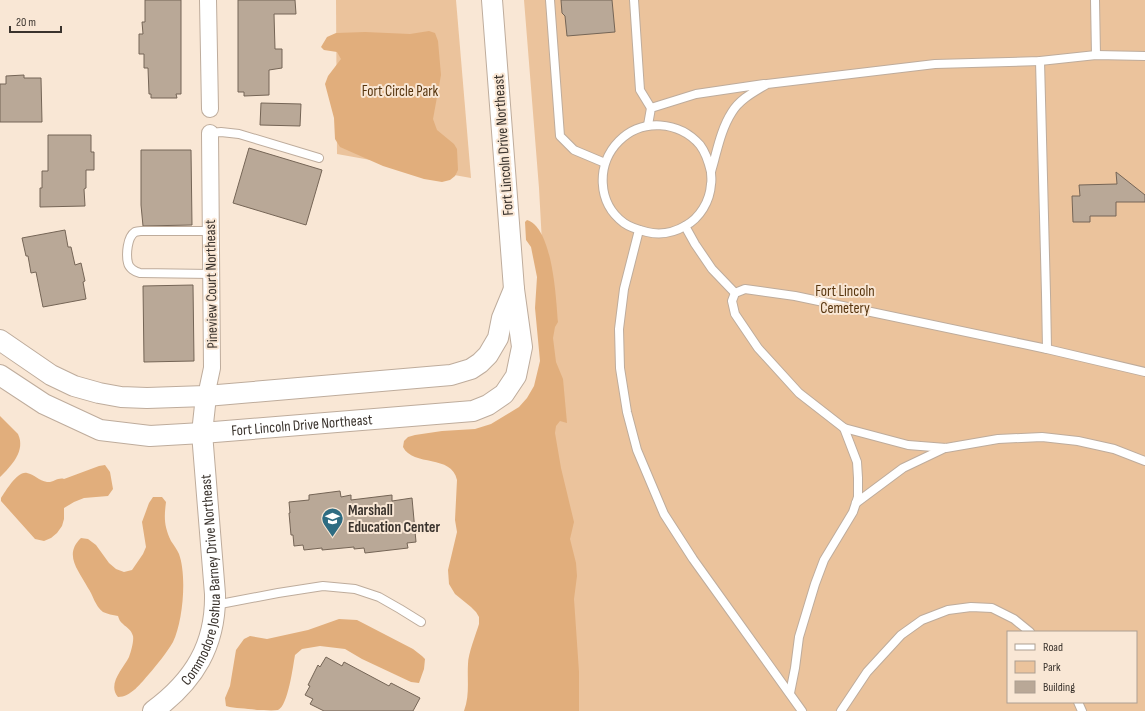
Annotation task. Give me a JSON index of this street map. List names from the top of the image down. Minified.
{"streets":{"street":["Fort Lincoln Drive Northeast","Pineview Court Northeast","Commodore Joshua Barney Drive Northeast"]},"crossings":[["Fort Lincoln Drive Northeast","Pineview Court Northeast"],["Fort Lincoln Drive Northeast","Commodore Joshua Barney Drive Northeast"],["Pineview Court Northeast","Commodore Joshua Barney Drive Northeast"]],"parks":["Fort Circle Park","Fort Lincoln Cemetery"],"places":{"school or university":["Marshall Education Center"]},"legend":["Road","Park","Building"],"scale_bar":"20 m"}
